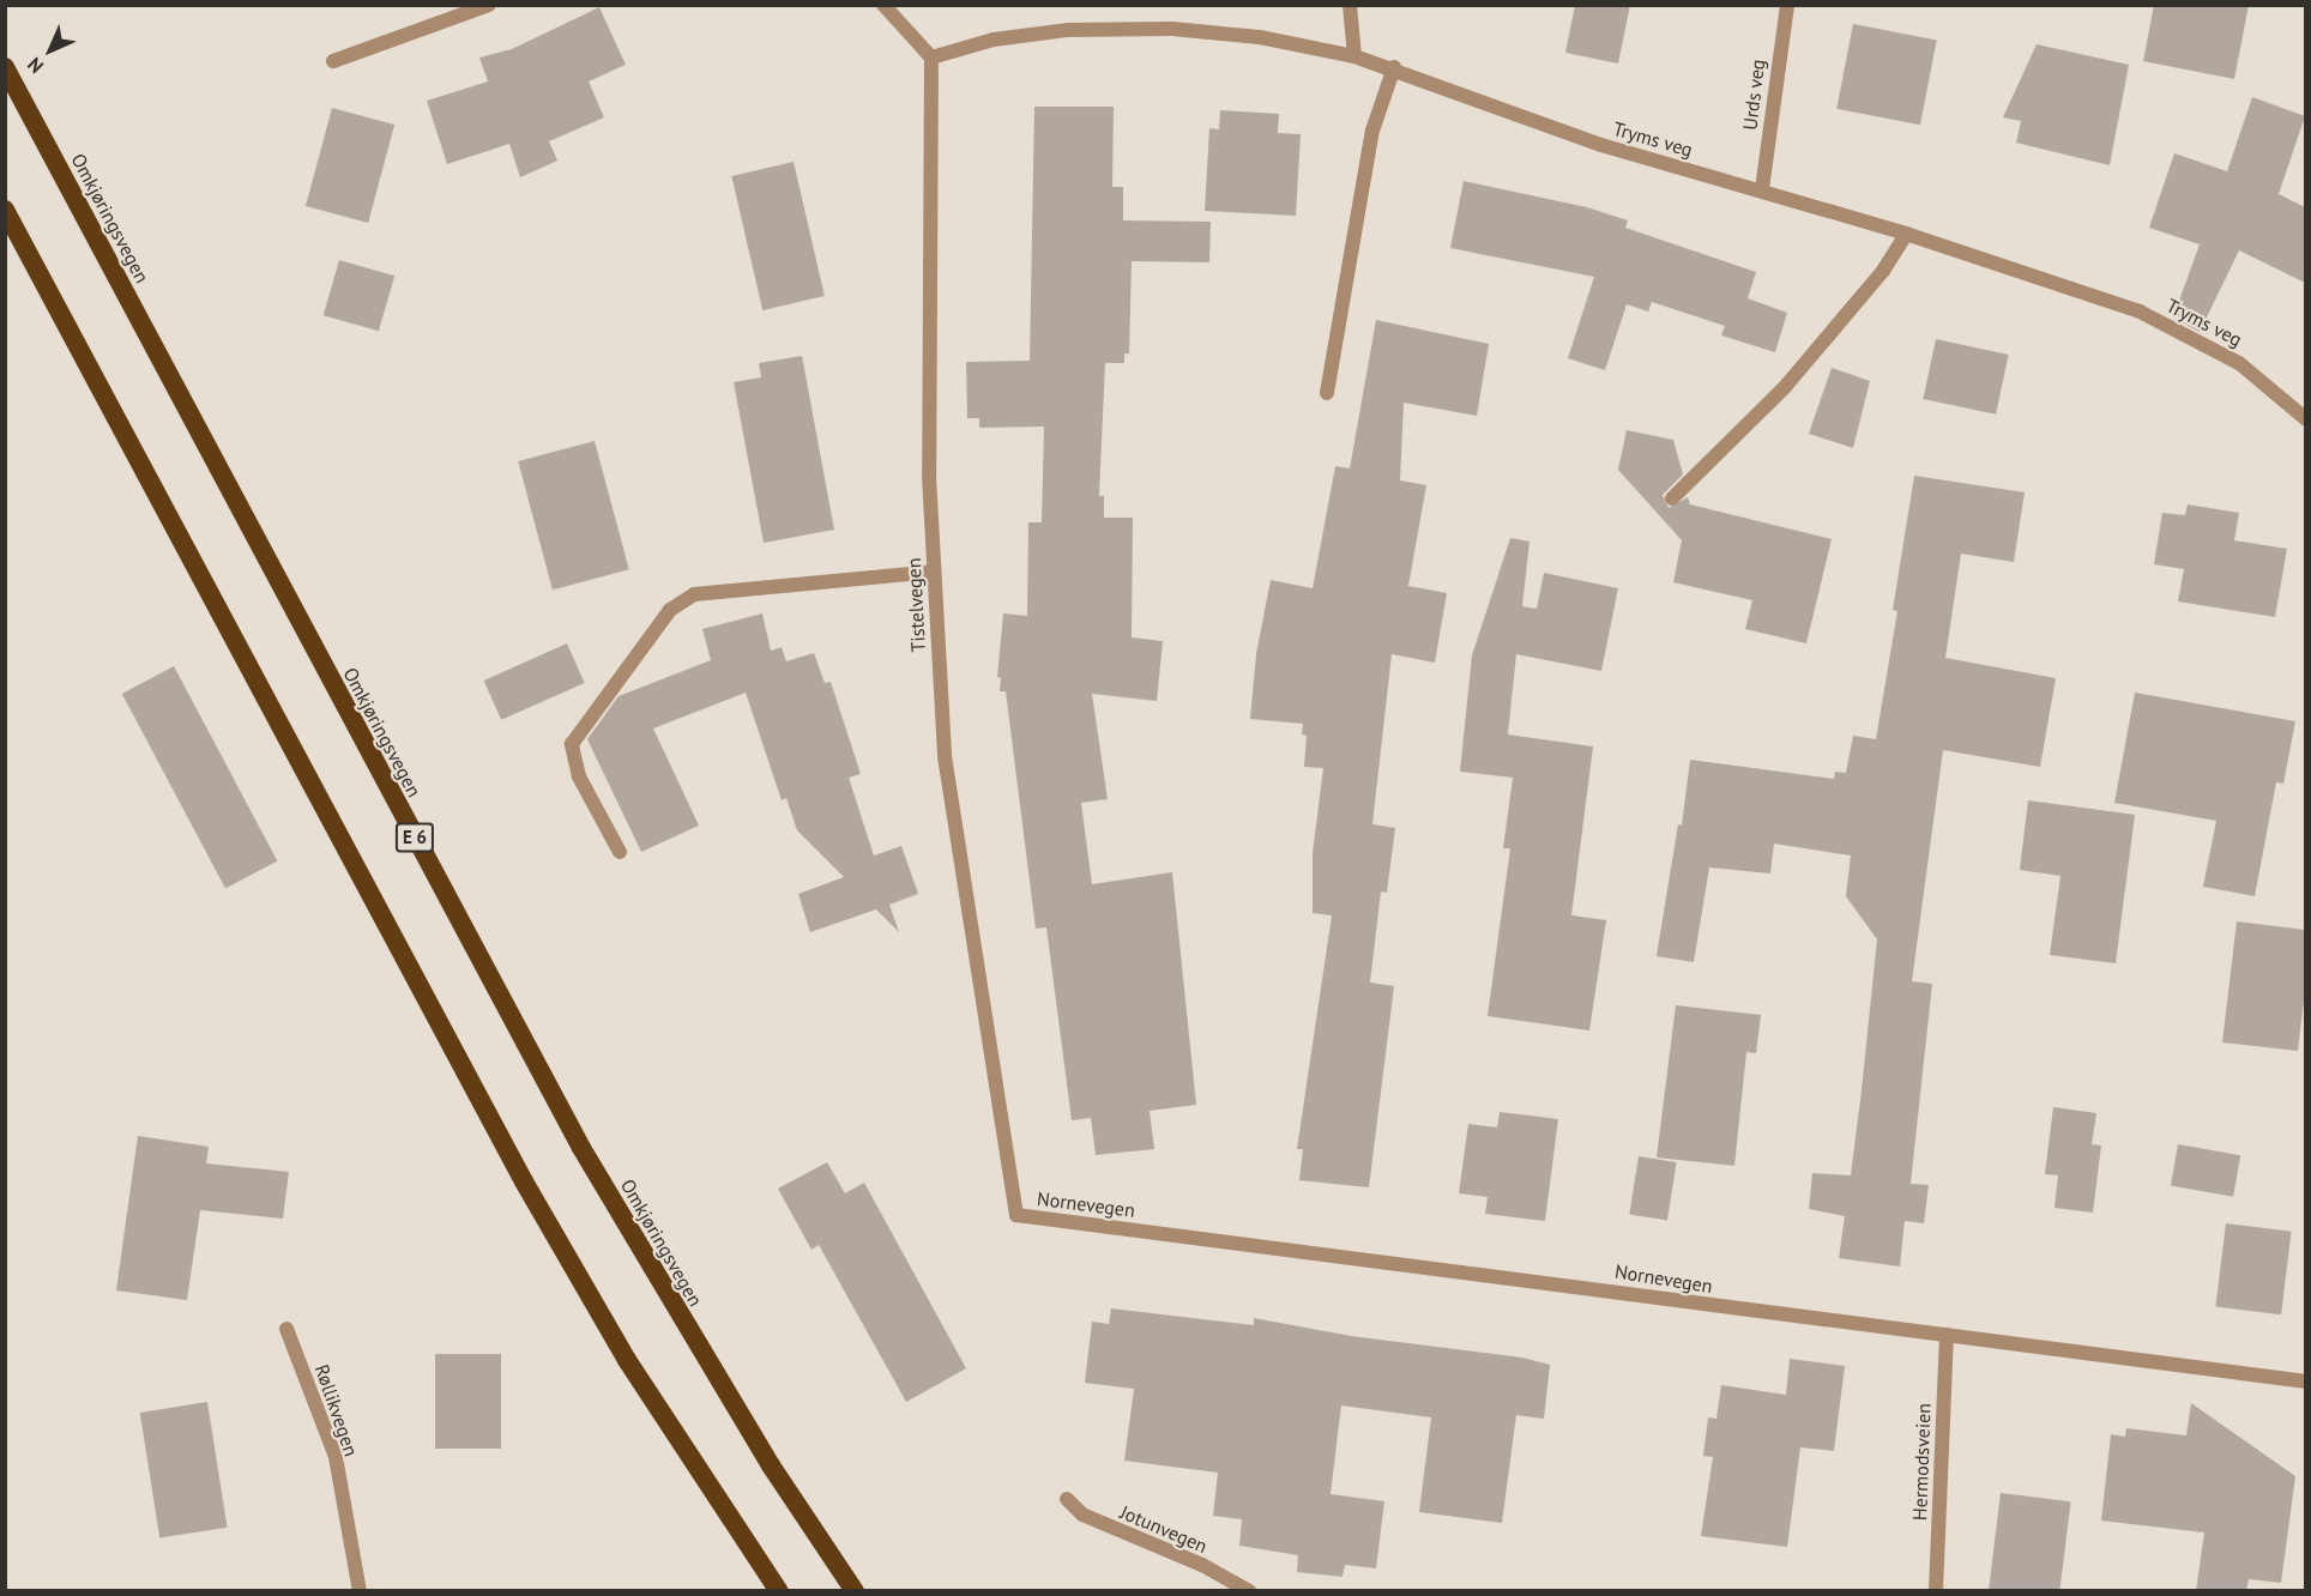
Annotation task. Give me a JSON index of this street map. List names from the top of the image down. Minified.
{"streets":{"highway":["Omkjøringsvegen","E 6"],"street":["Urds veg","Tryms veg","Tistelvegen","Nornevegen","Røllikvegen","Hermodsveien","Jotunvegen"]},"crossings":[["Urds veg","Tryms veg"],["Tryms veg","Tistelvegen"],["Tistelvegen","Nornevegen"],["Nornevegen","Hermodsveien"]],"north":"bottom left"}
